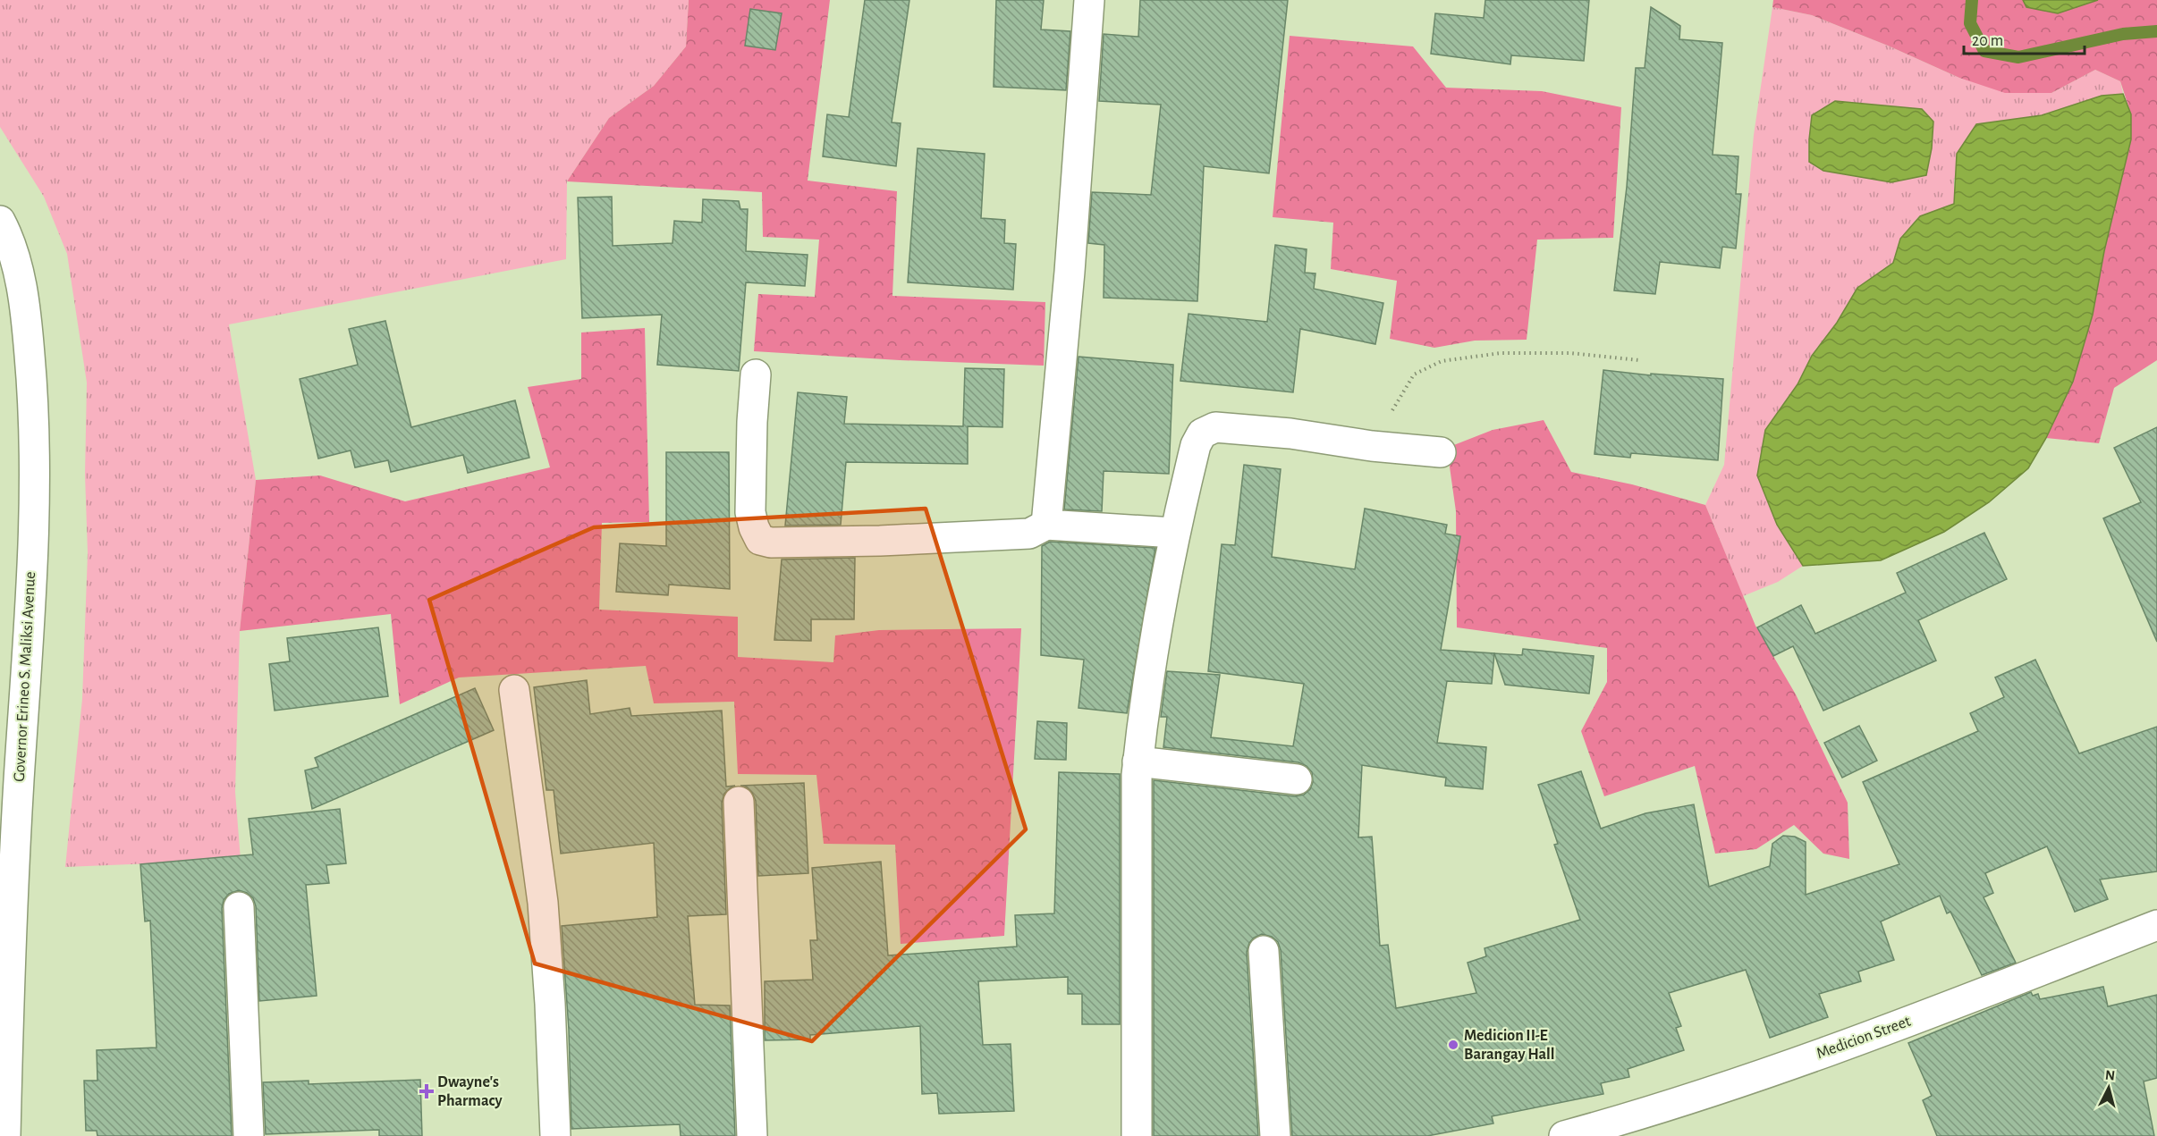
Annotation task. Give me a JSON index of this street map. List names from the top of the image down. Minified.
{"streets":{"street":["Governor Erineo S. Maliksi Avenue","Medicion Street"]},"places":{"other":["Medicion II-E Barangay Hall"],"health":["Dwayne's Pharmacy"]},"scale_bar":"20 m","north":"top"}
